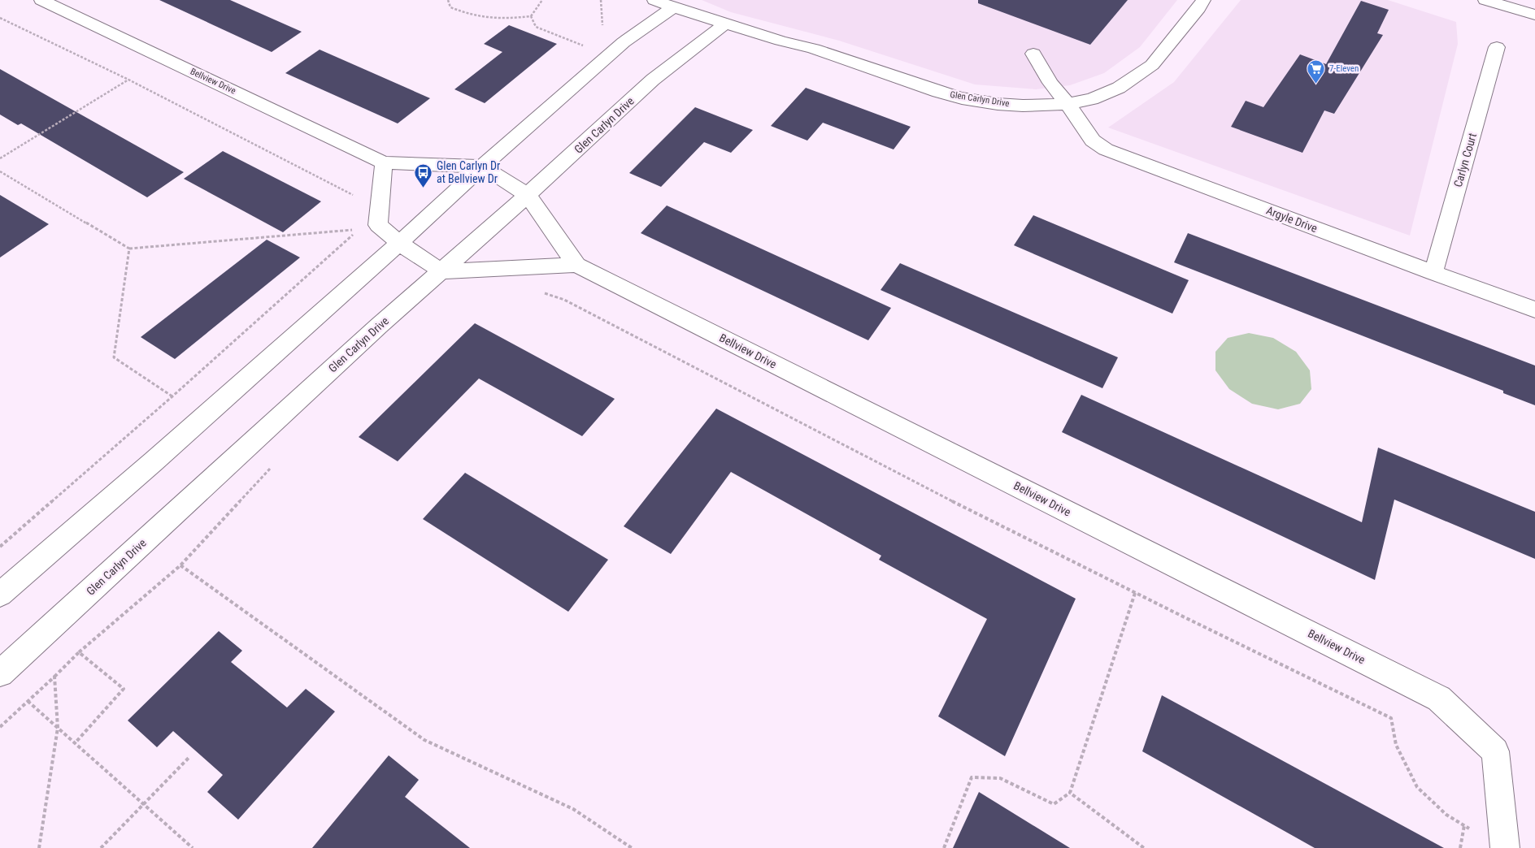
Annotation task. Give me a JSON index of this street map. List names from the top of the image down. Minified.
{"streets":{"street":["Bellview Drive","Glen Carlyn Drive","Carlyn Court","Argyle Drive"]},"crossings":[["Bellview Drive","Glen Carlyn Drive"],["Glen Carlyn Drive","Argyle Drive"],["Carlyn Court","Argyle Drive"]],"places":{"supermarket":["7-Eleven"],"bus stop":["Glen Carlyn Dr at Bellview Dr"]}}
